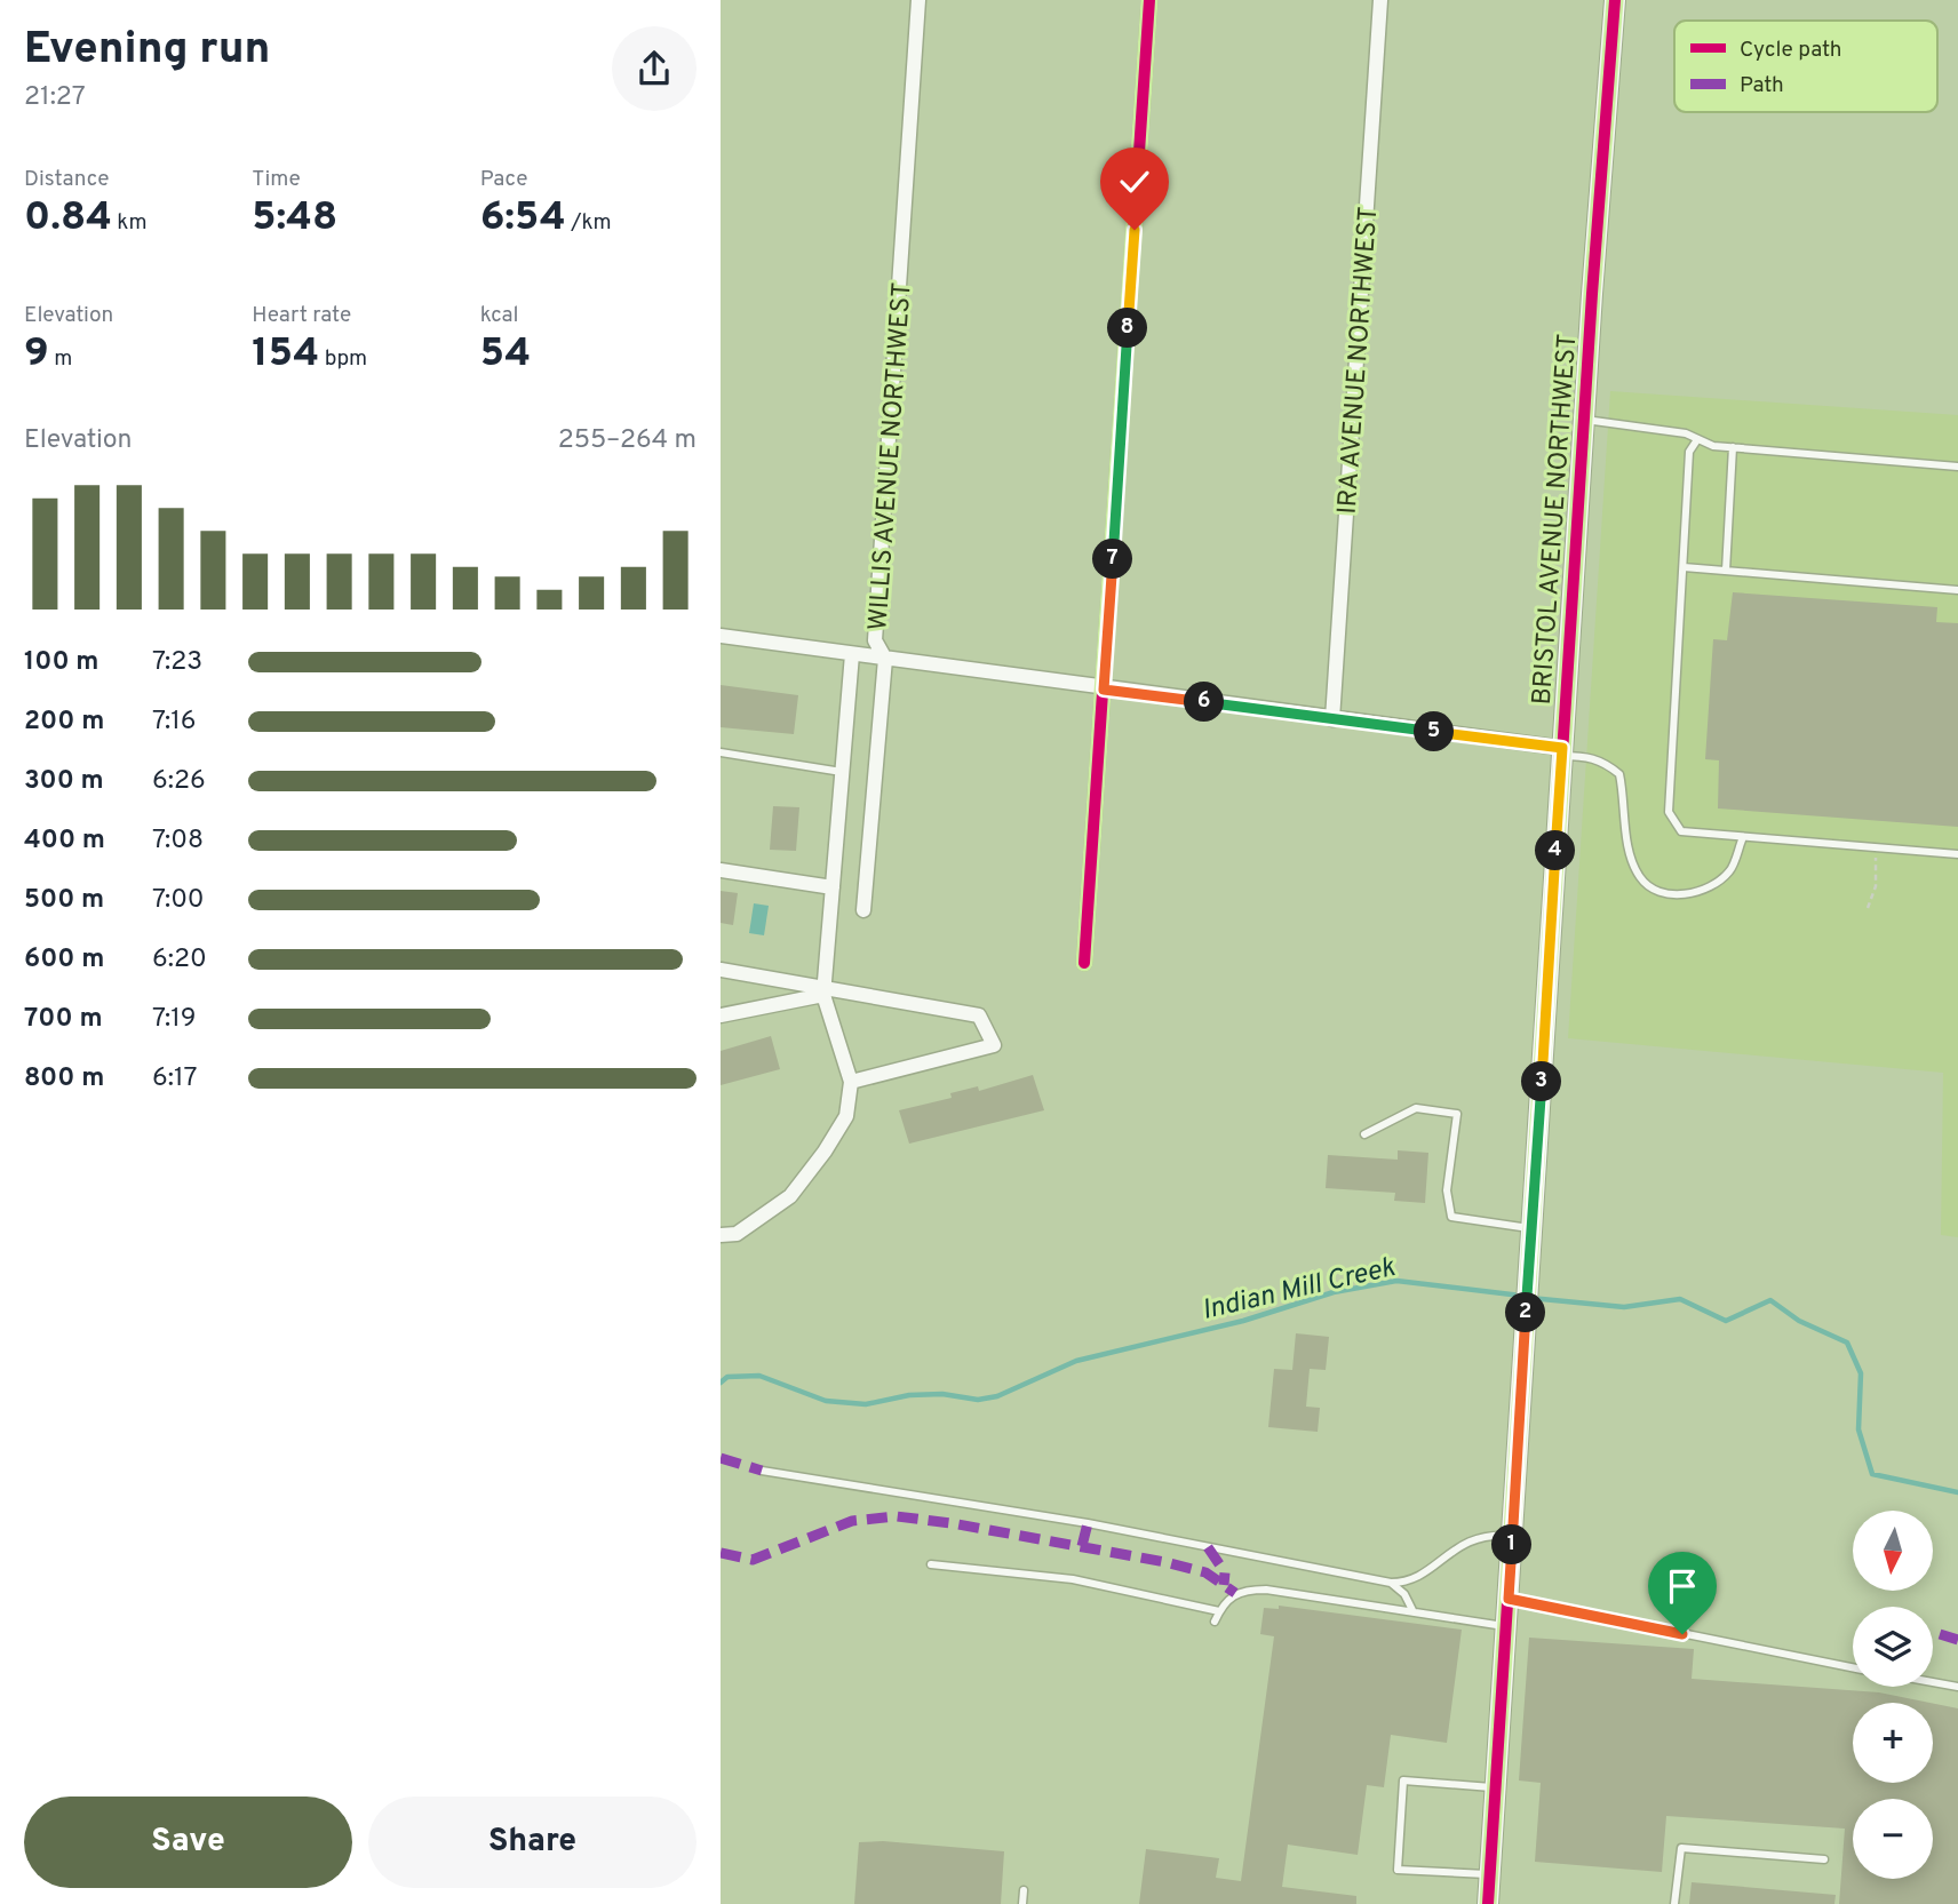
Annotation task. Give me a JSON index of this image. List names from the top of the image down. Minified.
{"streets":{"street":["IRA AVENUE NORTHWEST","WILLIS AVENUE NORTHWEST","BRISTOL AVENUE NORTHWEST"]},"water":["Indian Mill Creek"],"legend":["Cycle path","Path"],"north":"bottom","page":{"heading":["Evening run","21:27"],"stats":[["Distance","0.84 km"],["Time","5:48"],["Pace","6:54 /km"],["Elevation","9 m"],["Heart rate","154 bpm"],["kcal","54"]],"pins":["8","7","6","5","4","3","2","1"],"chart":["Elevation","255–264 m"],"list":[{"name":"100 m","note":"7:23"},{"name":"200 m","note":"7:16"},{"name":"300 m","note":"6:26"},{"name":"400 m","note":"7:08"},{"name":"500 m","note":"7:00"},{"name":"600 m","note":"6:20"},{"name":"700 m","note":"7:19"},{"name":"800 m","note":"6:17"}],"map_buttons":["+","−"],"buttons":["Save","Share"]}}
